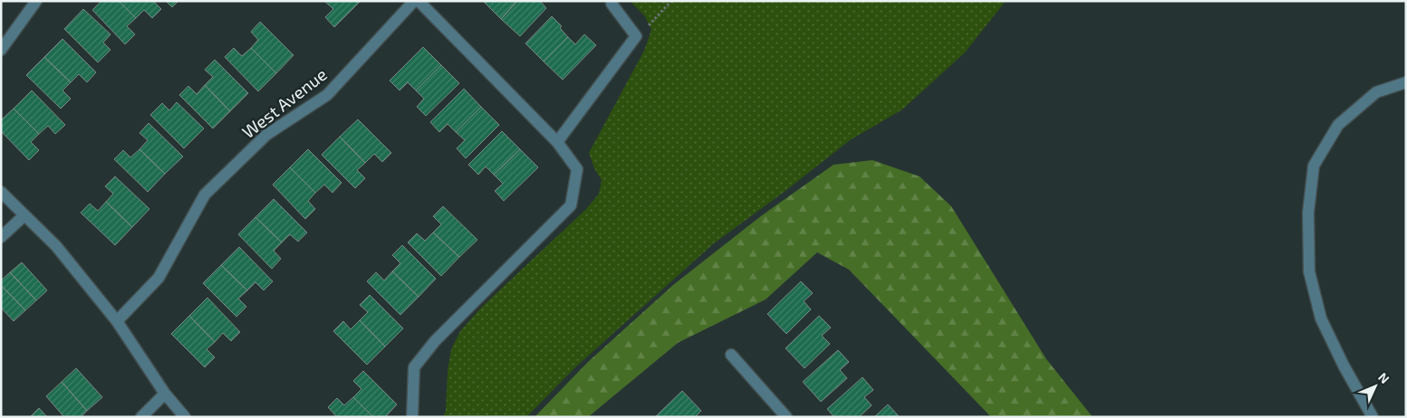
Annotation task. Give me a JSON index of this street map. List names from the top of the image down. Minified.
{"streets":{"street":["West Avenue"]},"north":"top right"}
